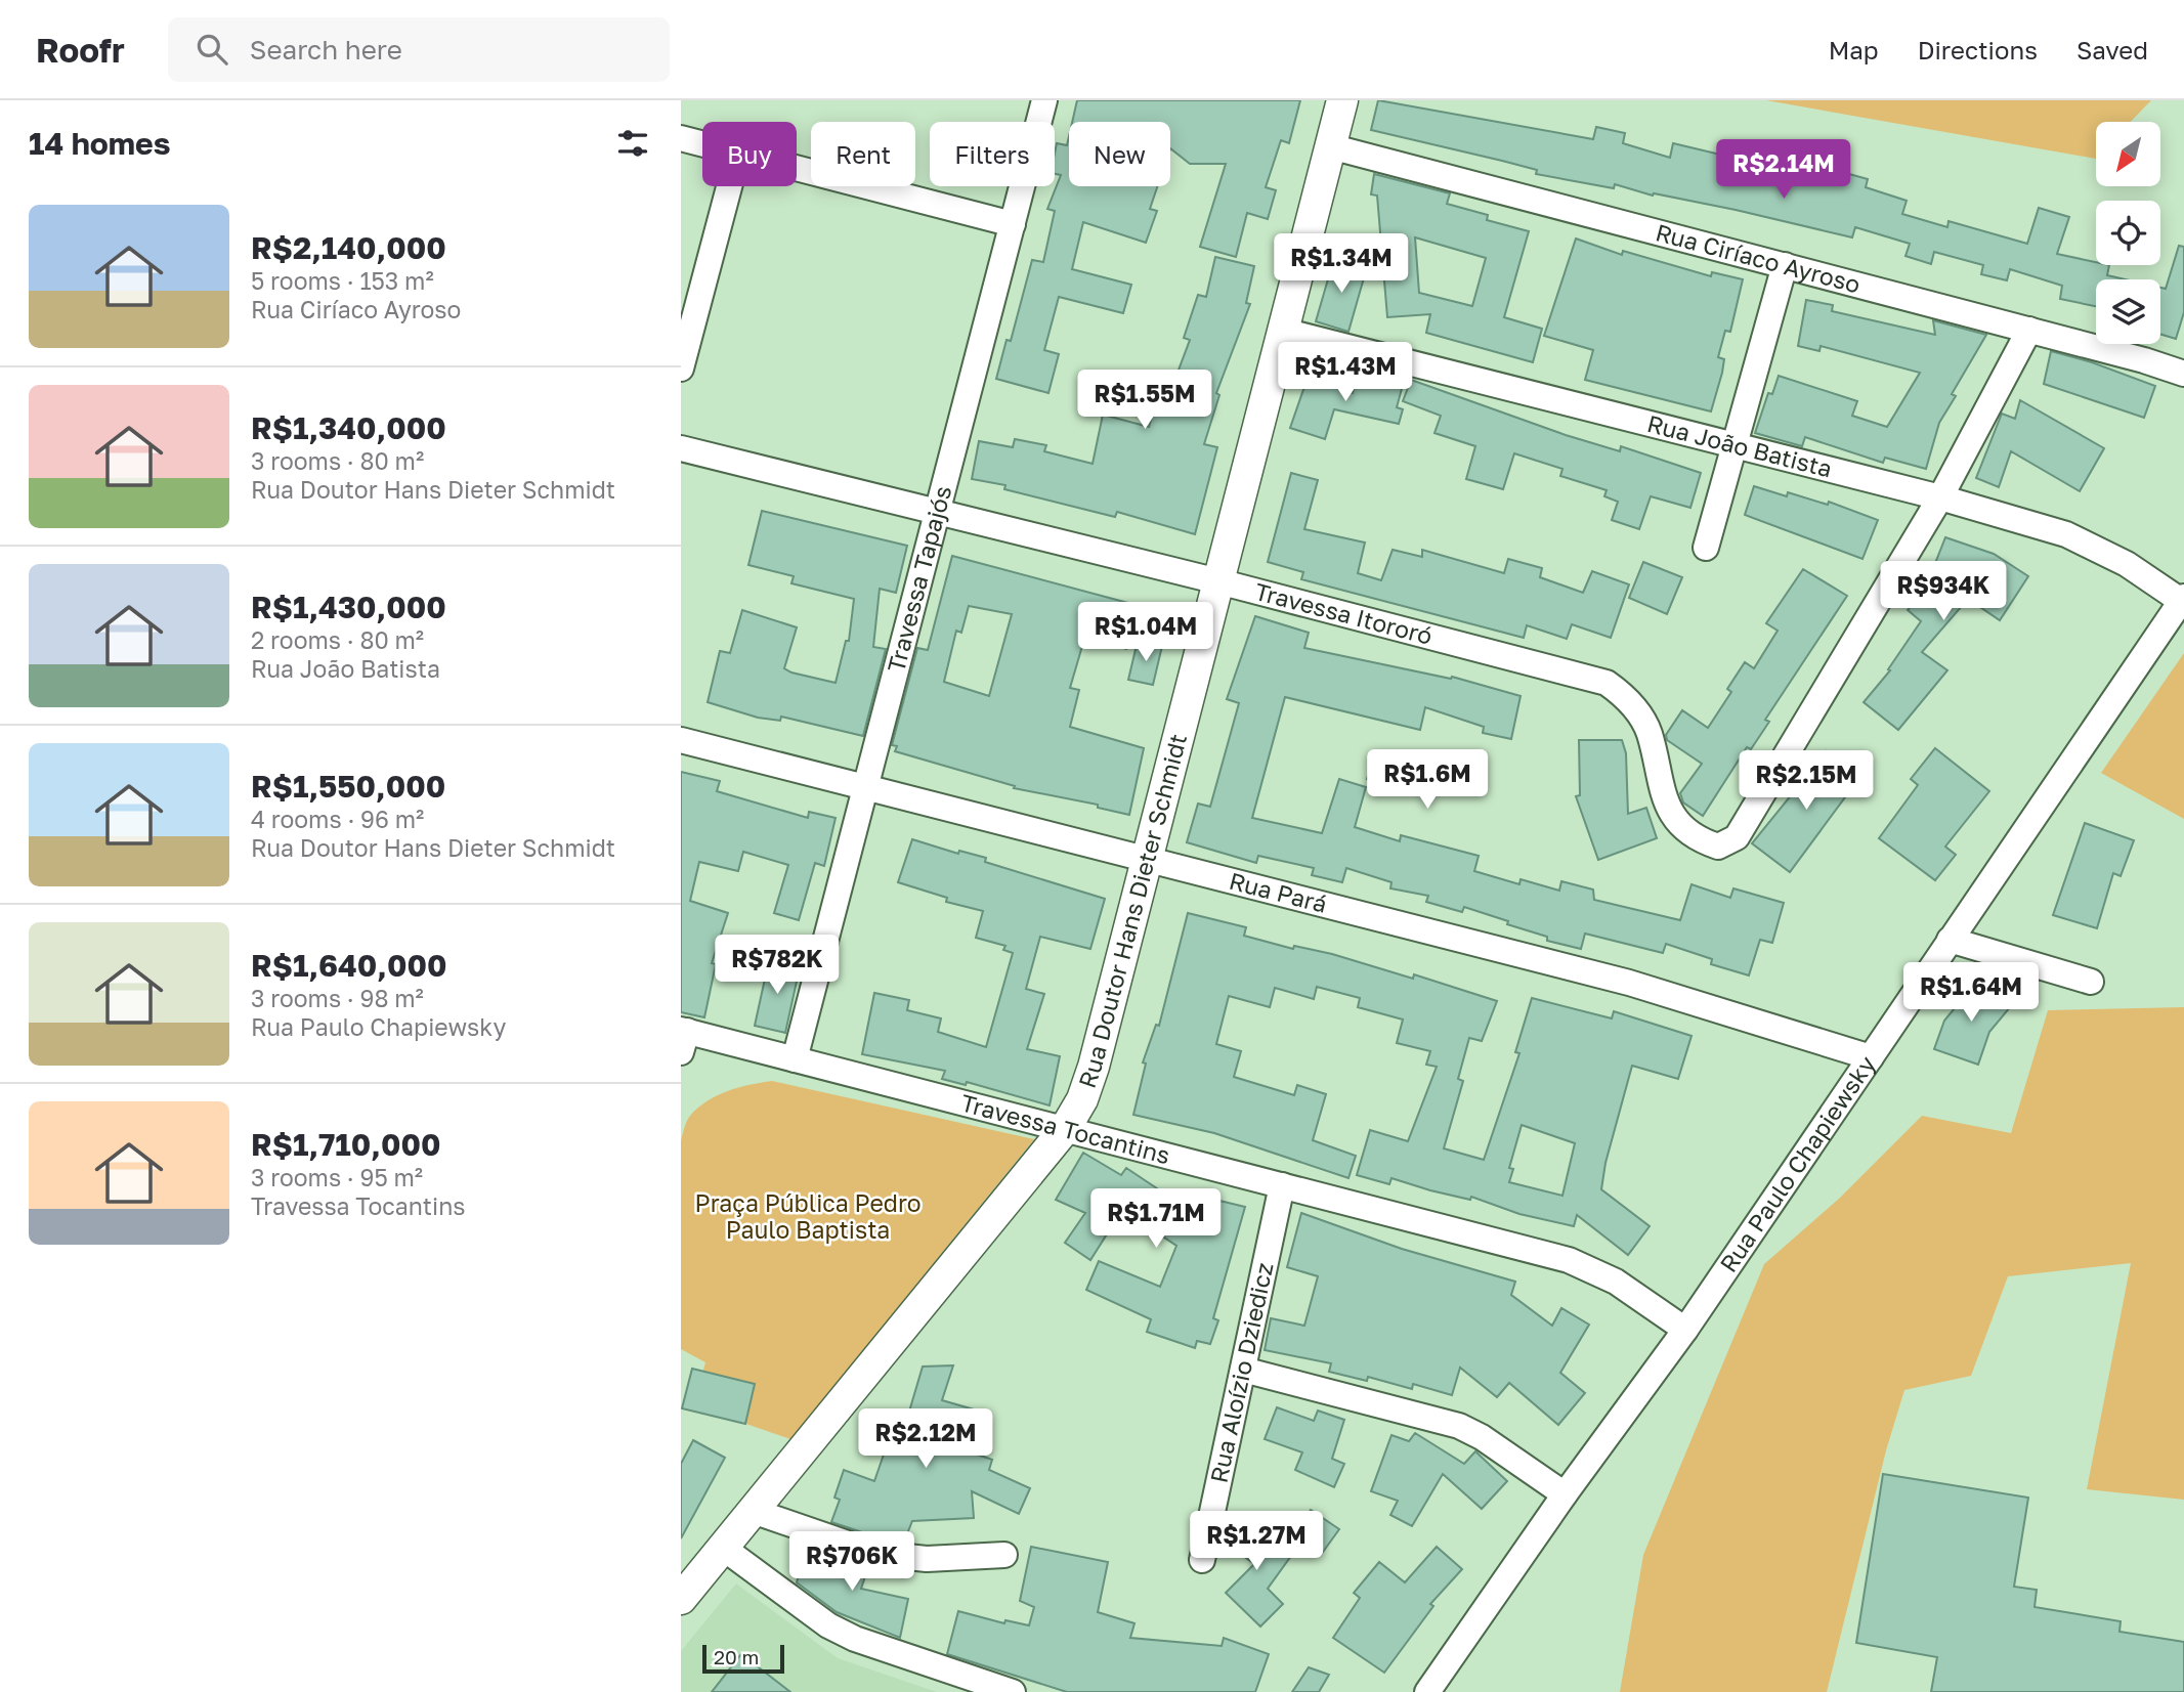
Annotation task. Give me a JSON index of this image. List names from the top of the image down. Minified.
{"streets":{"street":["Rua Ciríaco Ayroso","Rua João Batista","Travessa Tapajós","Travessa Itororó","Rua Pará","Rua Doutor Hans Dieter Schmidt","Travessa Tocantins","Rua Paulo Chapiewsky","Rua Aloízio Dziedicz"]},"crossings":[["Rua Ciríaco Ayroso","Rua Doutor Hans Dieter Schmidt"],["Rua João Batista","Travessa Itororó"],["Rua João Batista","Rua Doutor Hans Dieter Schmidt"],["Rua João Batista","Rua Paulo Chapiewsky"],["Travessa Tapajós","Travessa Itororó"],["Travessa Tapajós","Rua Pará"],["Travessa Tapajós","Travessa Tocantins"],["Travessa Itororó","Rua Doutor Hans Dieter Schmidt"],["Rua Pará","Rua Doutor Hans Dieter Schmidt"],["Rua Pará","Rua Paulo Chapiewsky"],["Rua Doutor Hans Dieter Schmidt","Travessa Tocantins"],["Travessa Tocantins","Rua Paulo Chapiewsky"],["Travessa Tocantins","Rua Aloízio Dziedicz"]],"parks":["Praça Pública Pedro Paulo Baptista"],"scale_bar":"20 m","north":"bottom left","page":{"header":"Roofr","search":"Search here","nav":["Map","Directions","Saved"],"heading":"14 homes","chip":["Buy","Rent","Filters","New"],"price":["R$2.14M","R$1.34M","R$1.43M","R$1.55M","R$934K","R$1.04M","R$1.6M","R$2.15M","R$782K","R$1.64M","R$1.71M","R$2.12M","R$1.27M","R$706K"],"list":[{"name":"R$2,140,000","note":"5 rooms · 153 m² · Rua Ciríaco Ayroso"},{"name":"R$1,340,000","note":"3 rooms · 80 m² · Rua Doutor Hans Dieter Schmidt"},{"name":"R$1,430,000","note":"2 rooms · 80 m² · Rua João Batista"},{"name":"R$1,550,000","note":"4 rooms · 96 m² · Rua Doutor Hans Dieter Schmidt"},{"name":"R$1,640,000","note":"3 rooms · 98 m² · Rua Paulo Chapiewsky"},{"name":"R$1,710,000","note":"3 rooms · 95 m² · Travessa Tocantins"}],"scale":"20 m"}}
